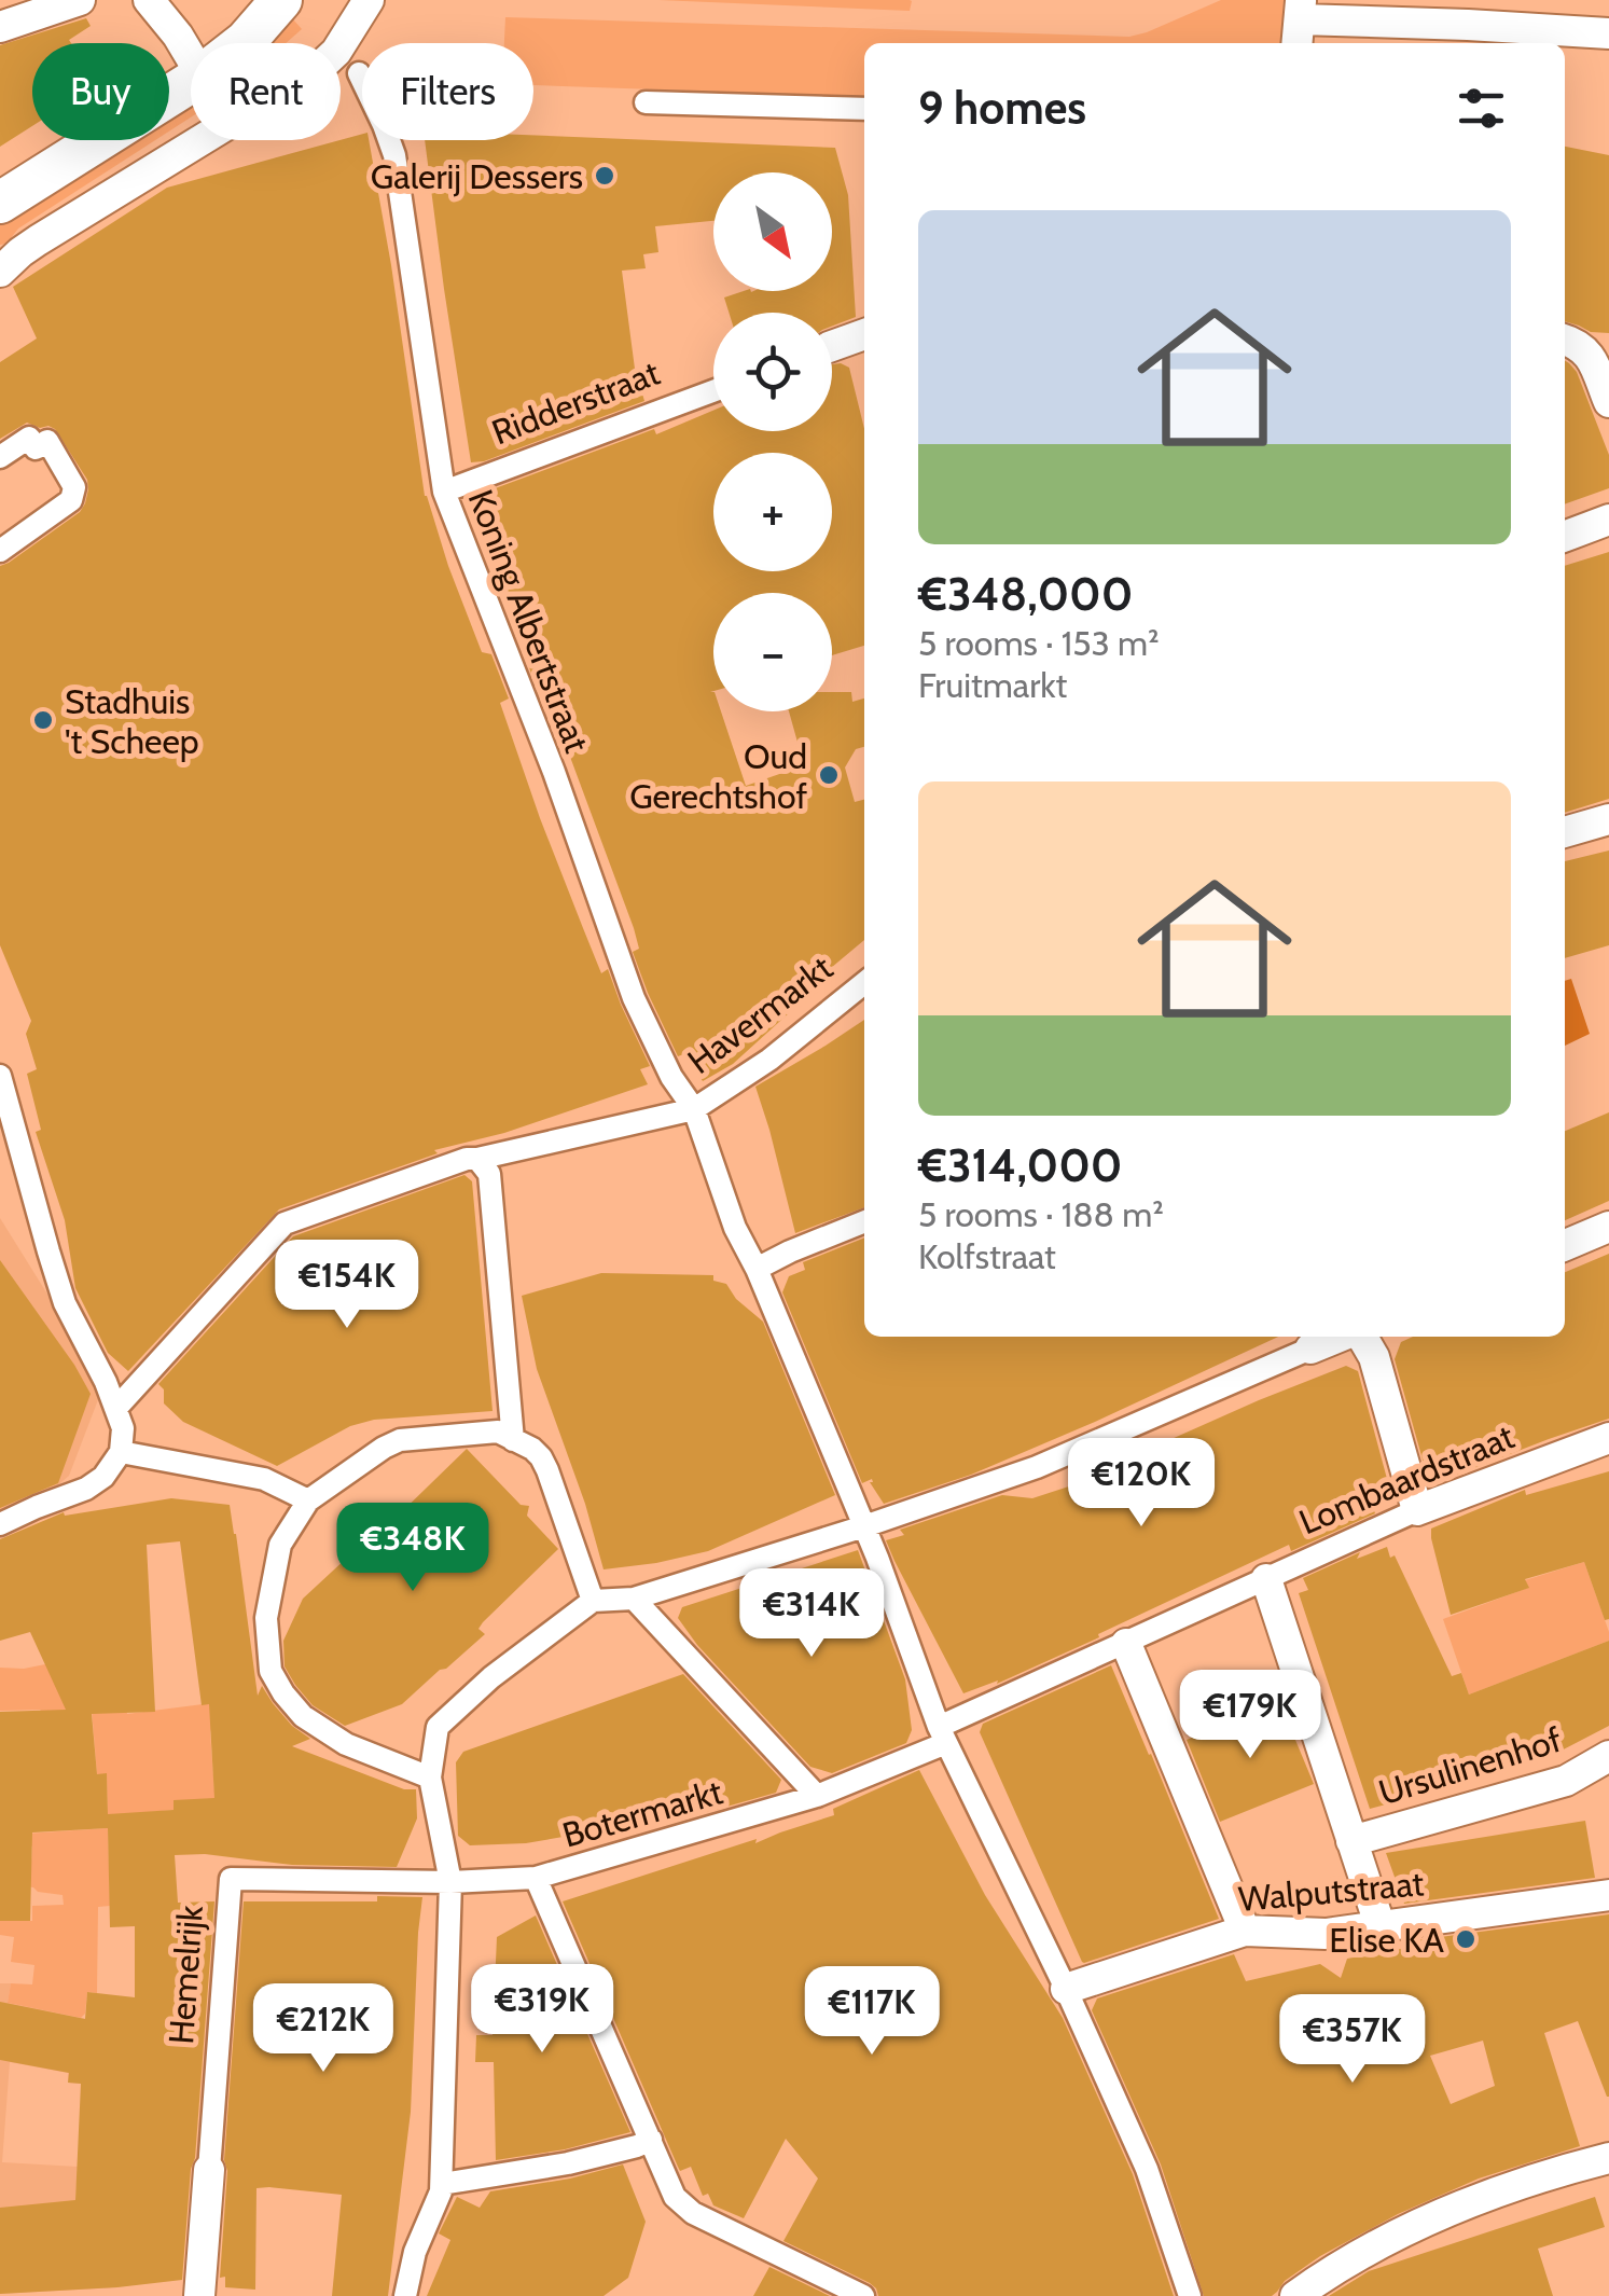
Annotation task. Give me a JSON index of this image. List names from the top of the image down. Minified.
{"streets":{"street":["Ridderstraat","Koning Albertstraat","Havermarkt","Lombaardstraat","Ursulinenhof","Botermarkt","Walputstraat","Hemelrijk"]},"crossings":[["Ridderstraat","Koning Albertstraat"],["Koning Albertstraat","Havermarkt"],["Koning Albertstraat","Lombaardstraat"],["Koning Albertstraat","Botermarkt"],["Koning Albertstraat","Walputstraat"],["Lombaardstraat","Botermarkt"],["Botermarkt","Hemelrijk"]],"places":["Galerij Dessers","Stadhuis 't Scheep","Oud Gerechtshof","Elise KA"],"north":"bottom right","page":{"chip":["Buy","Rent","Filters"],"heading":"9 homes","map_buttons":["+","−"],"list":[{"name":"€348,000","note":"5 rooms · 153 m² · Fruitmarkt"},{"name":"€314,000","note":"5 rooms · 188 m² · Kolfstraat"}],"price":["€154K","€120K","€348K","€314K","€179K","€319K","€117K","€212K","€357K"]}}
